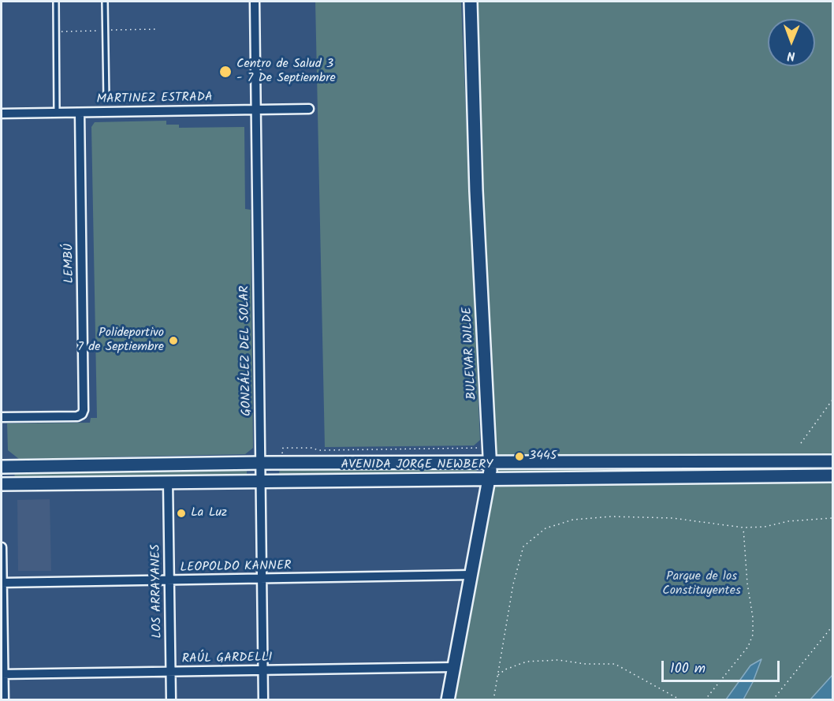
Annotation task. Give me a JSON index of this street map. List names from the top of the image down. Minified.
{"streets":{"main road":["BULEVAR WILDE","AVENIDA JORGE NEWBERY"],"street":["MARTINEZ ESTRADA","LEMBÚ","GONZÁLEZ DEL SOLAR","LEOPOLDO KANNER","LOS ARRAYANES","RAÚL GARDELLI"]},"crossings":[["MARTINEZ ESTRADA","LEMBÚ"],["MARTINEZ ESTRADA","GONZÁLEZ DEL SOLAR"],["GONZÁLEZ DEL SOLAR","AVENIDA JORGE NEWBERY"],["GONZÁLEZ DEL SOLAR","LEOPOLDO KANNER"],["GONZÁLEZ DEL SOLAR","RAÚL GARDELLI"],["BULEVAR WILDE","AVENIDA JORGE NEWBERY"],["BULEVAR WILDE","LEOPOLDO KANNER"],["BULEVAR WILDE","RAÚL GARDELLI"],["AVENIDA JORGE NEWBERY","LOS ARRAYANES"],["LEOPOLDO KANNER","LOS ARRAYANES"],["LOS ARRAYANES","RAÚL GARDELLI"]],"parks":["Parque de los Constituyentes"],"places":["Centro de Salud 3 - 7 De Septiembre","Polideportivo 7 de Septiembre","3445","La Luz"],"scale_bar":"100 m","north":"bottom"}
